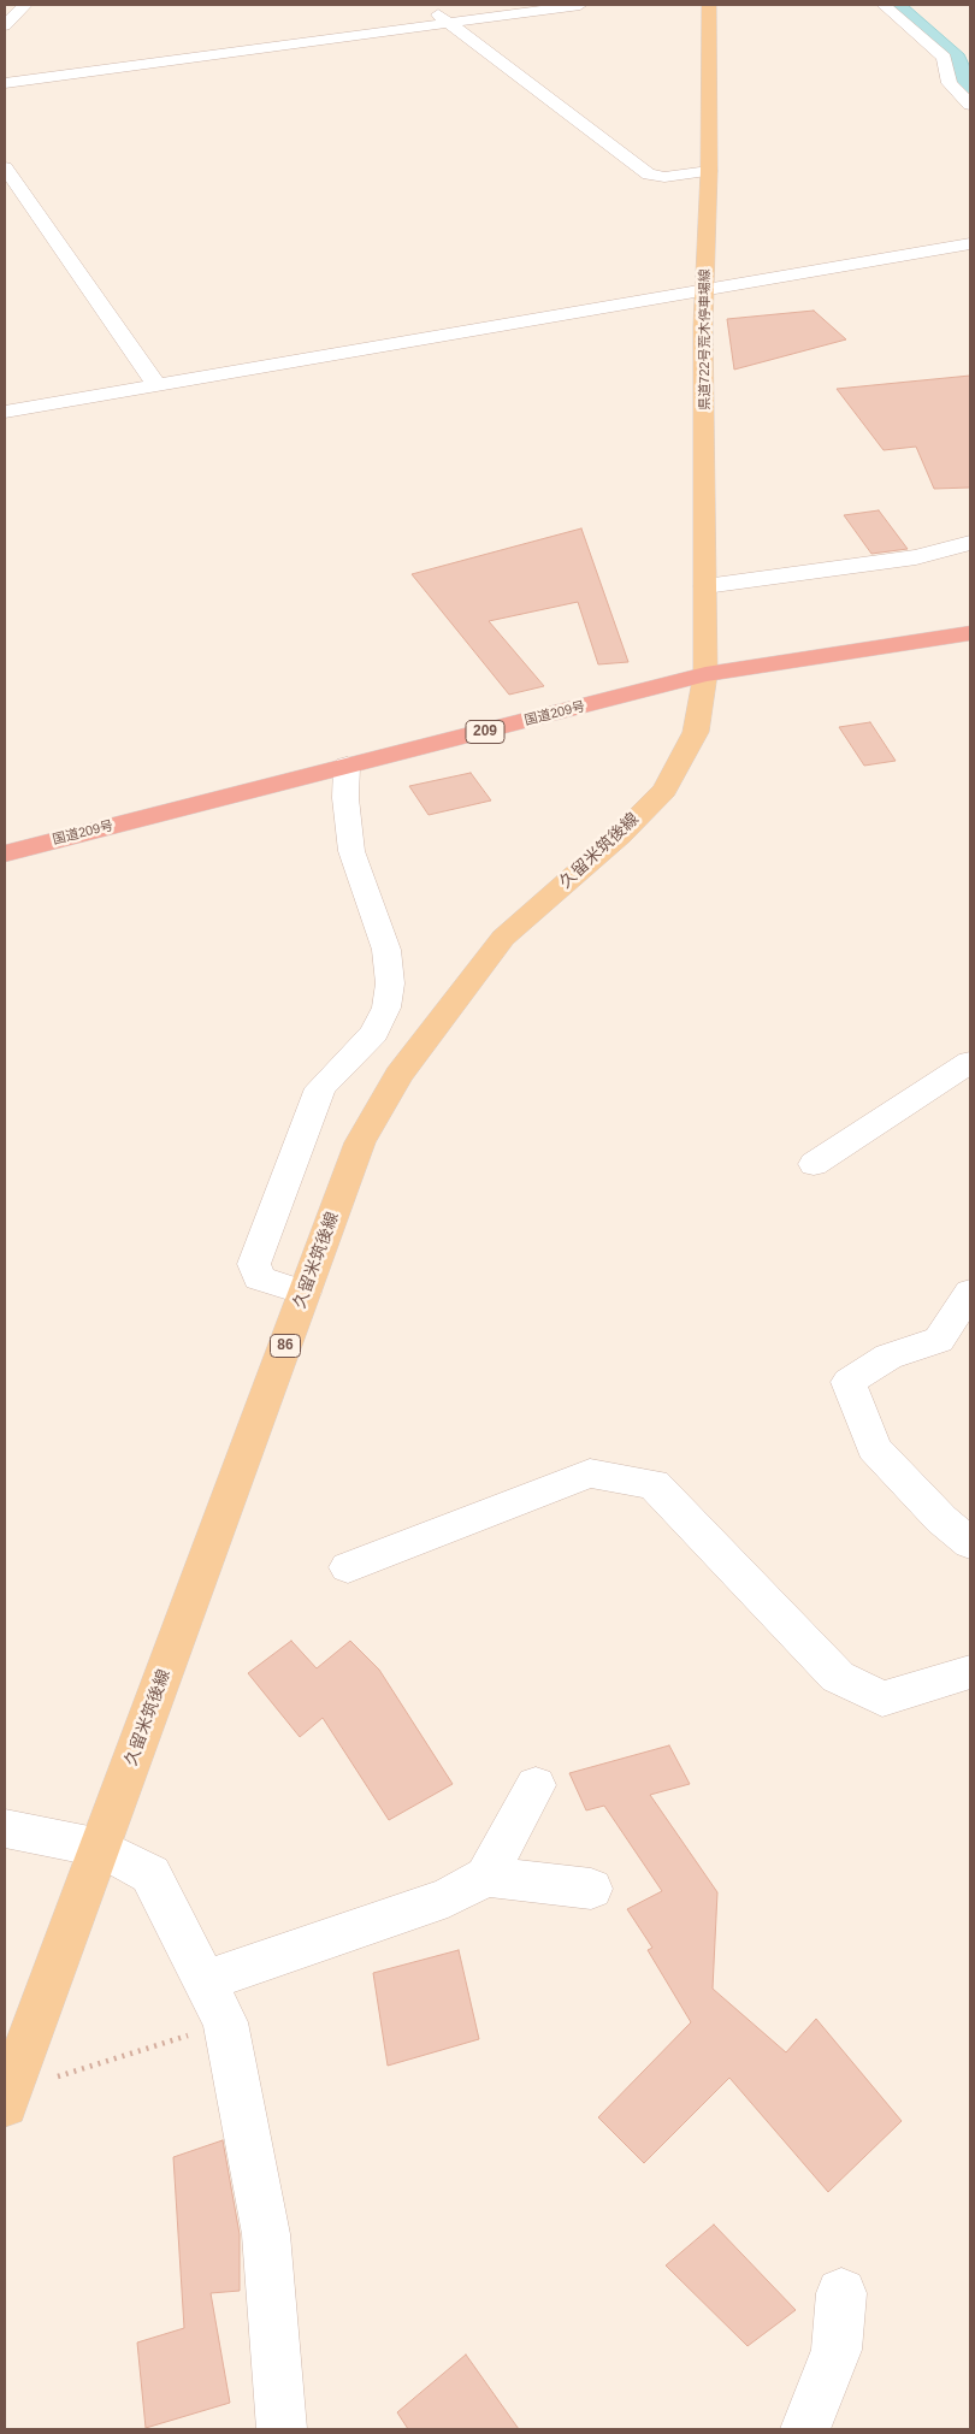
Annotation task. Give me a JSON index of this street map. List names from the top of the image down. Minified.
{"streets":{"highway":["国道209号","209"],"main road":["県道722号荒木停車場線","久留米筑後線","86"]},"crossings":[["県道722号荒木停車場線","国道209号"],["県道722号荒木停車場線","久留米筑後線"],["国道209号","久留米筑後線"]]}
